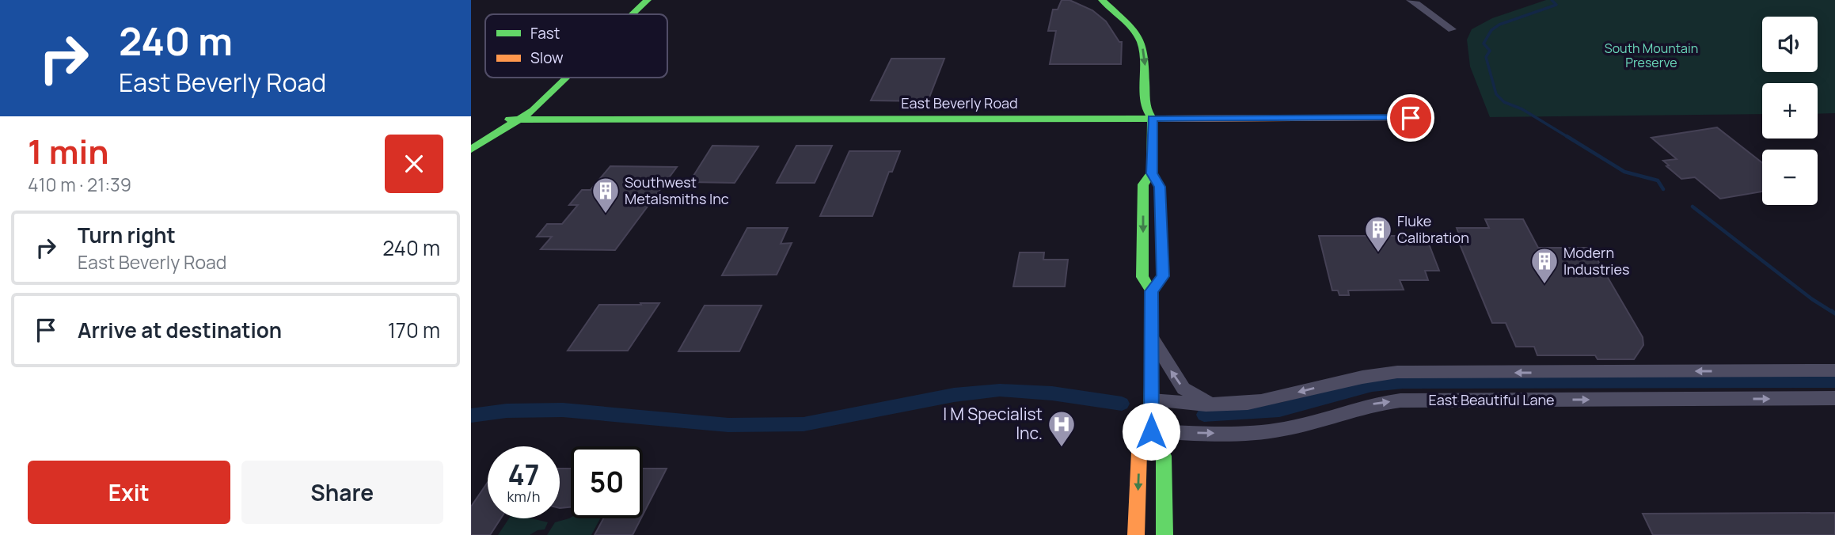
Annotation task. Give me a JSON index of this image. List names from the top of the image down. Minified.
{"streets":{"street":["East Beverly Road","East Beautiful Lane"]},"parks":["South Mountain Preserve"],"places":{"building":["Southwest Metalsmiths Inc","Fluke Calibration","Modern Industries"],"hospital":["I M Specialist Inc."]},"legend":["Fast","Slow"],"page":{"turn":["240 m","East Beverly Road"],"map_buttons":["+","−"],"heading":["1 min","410 m · 21:39"],"list":[{"name":"Turn right","note":"East Beverly Road","value":"240 m"},{"name":"Arrive at destination","value":"170 m"}],"speed":"47 km/h","limit":"50","buttons":["Exit","Share"]}}
